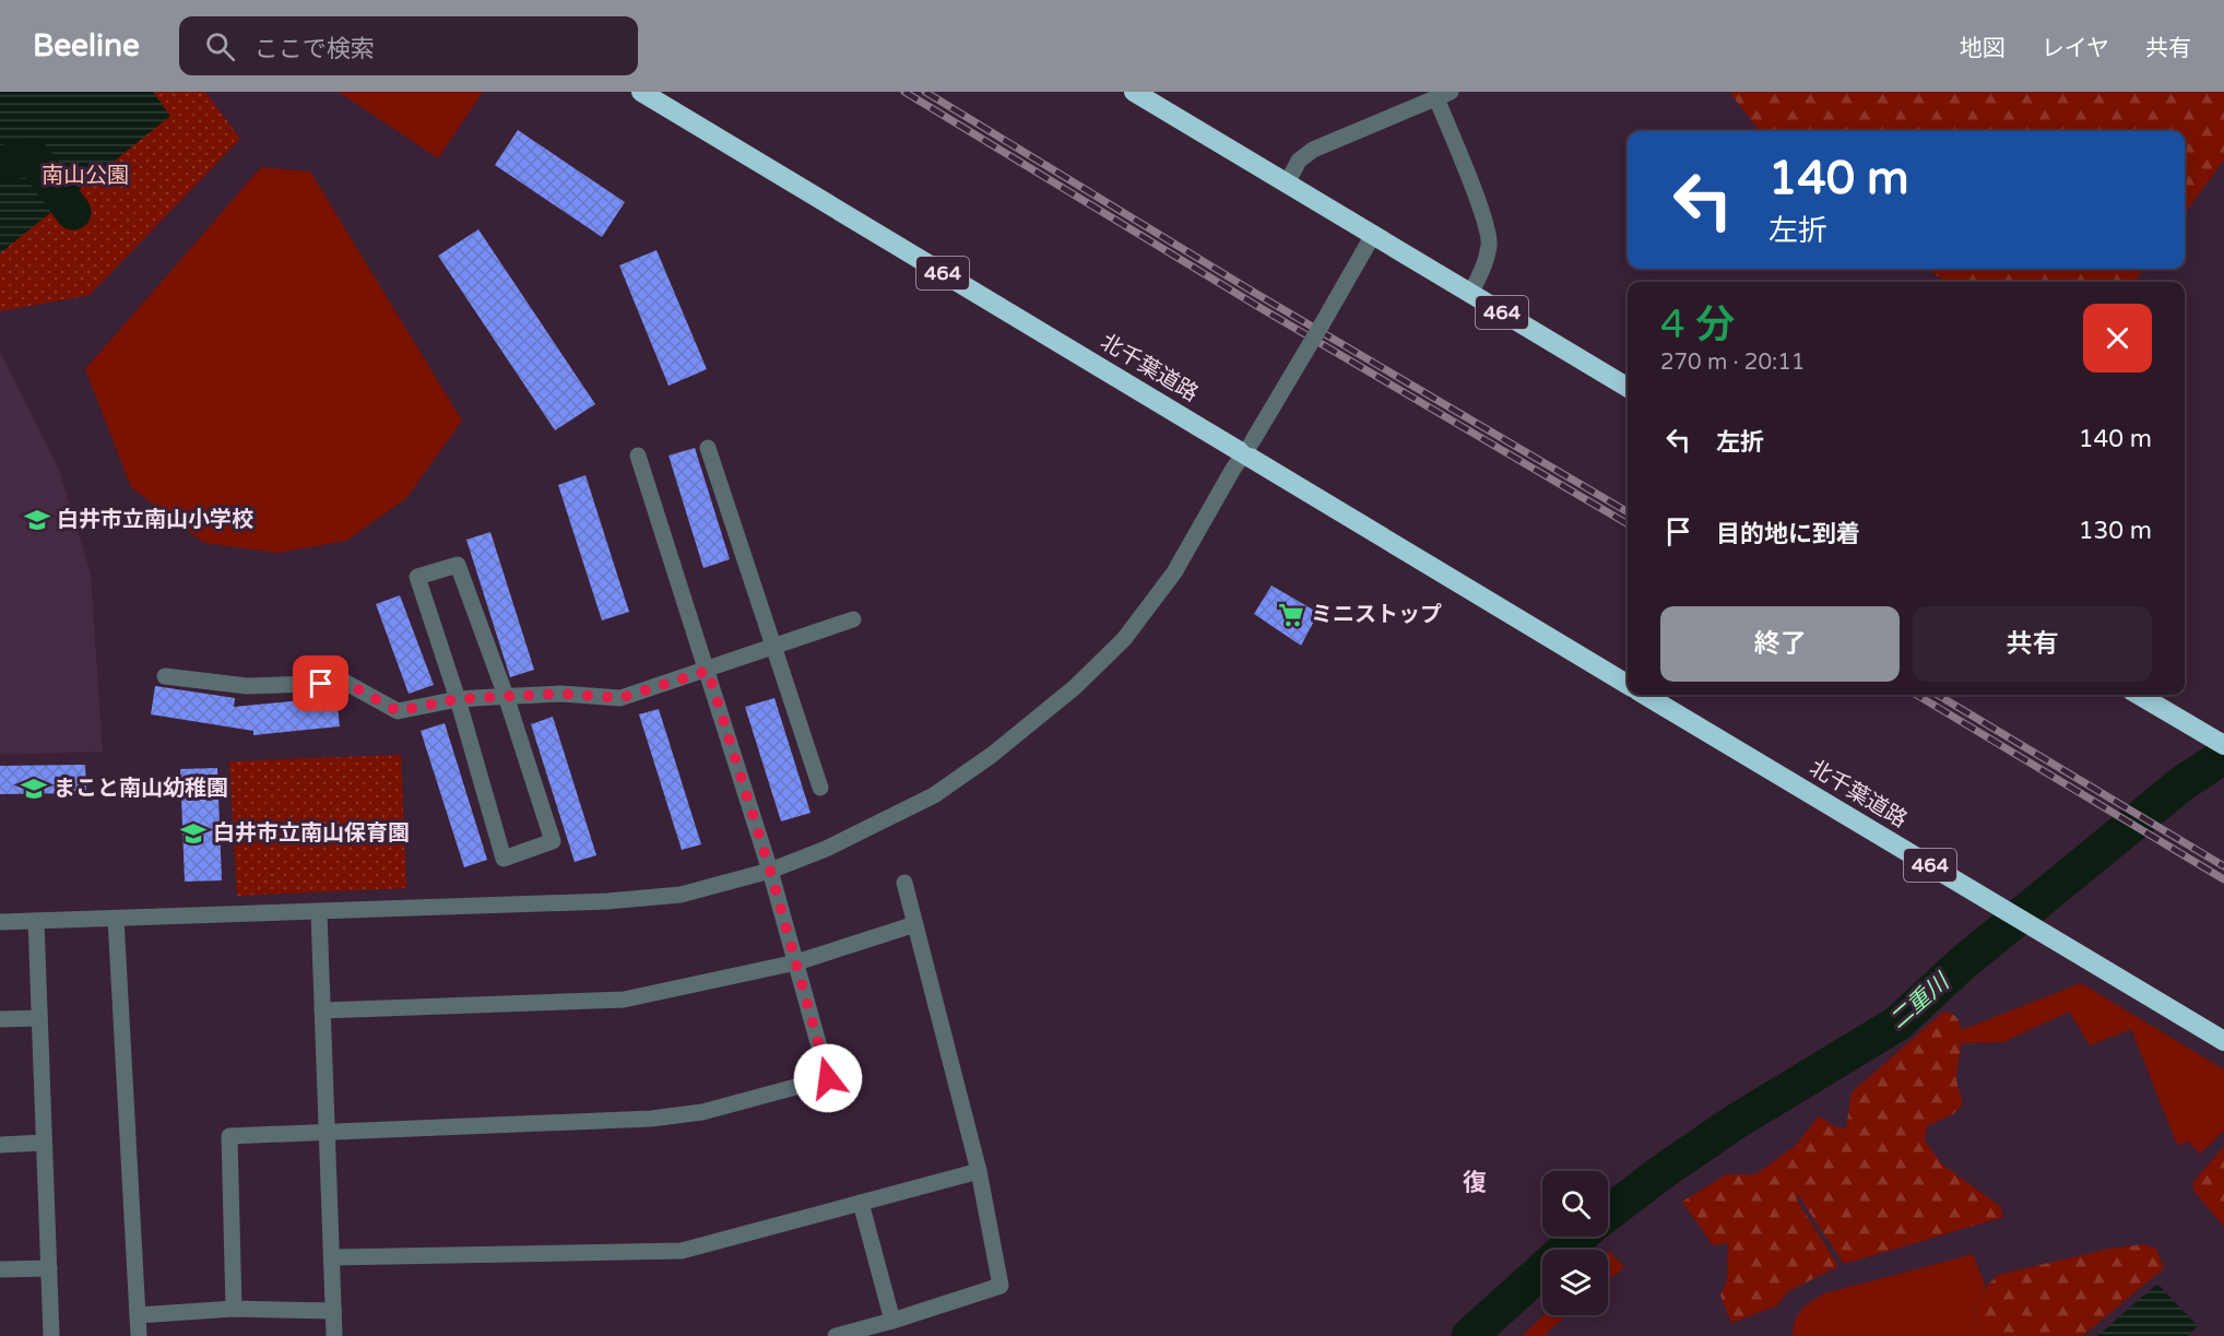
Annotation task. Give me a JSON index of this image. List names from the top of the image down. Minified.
{"streets":{"highway":["464","北千葉道路"]},"districts":["復"],"water":["二重川"],"parks":["南山公園"],"places":{"school or university":["白井市立南山小学校","まこと南山幼稚園","白井市立南山保育園"],"supermarket":["ミニストップ"]},"page":{"header":"Beeline","search":"ここで検索","nav":["地図","レイヤ","共有"],"turn":["140 m","左折"],"heading":["4 分","270 m · 20:11"],"list":[{"name":"左折","value":"140 m"},{"name":"目的地に到着","value":"130 m"}],"buttons":["終了","共有"]}}
